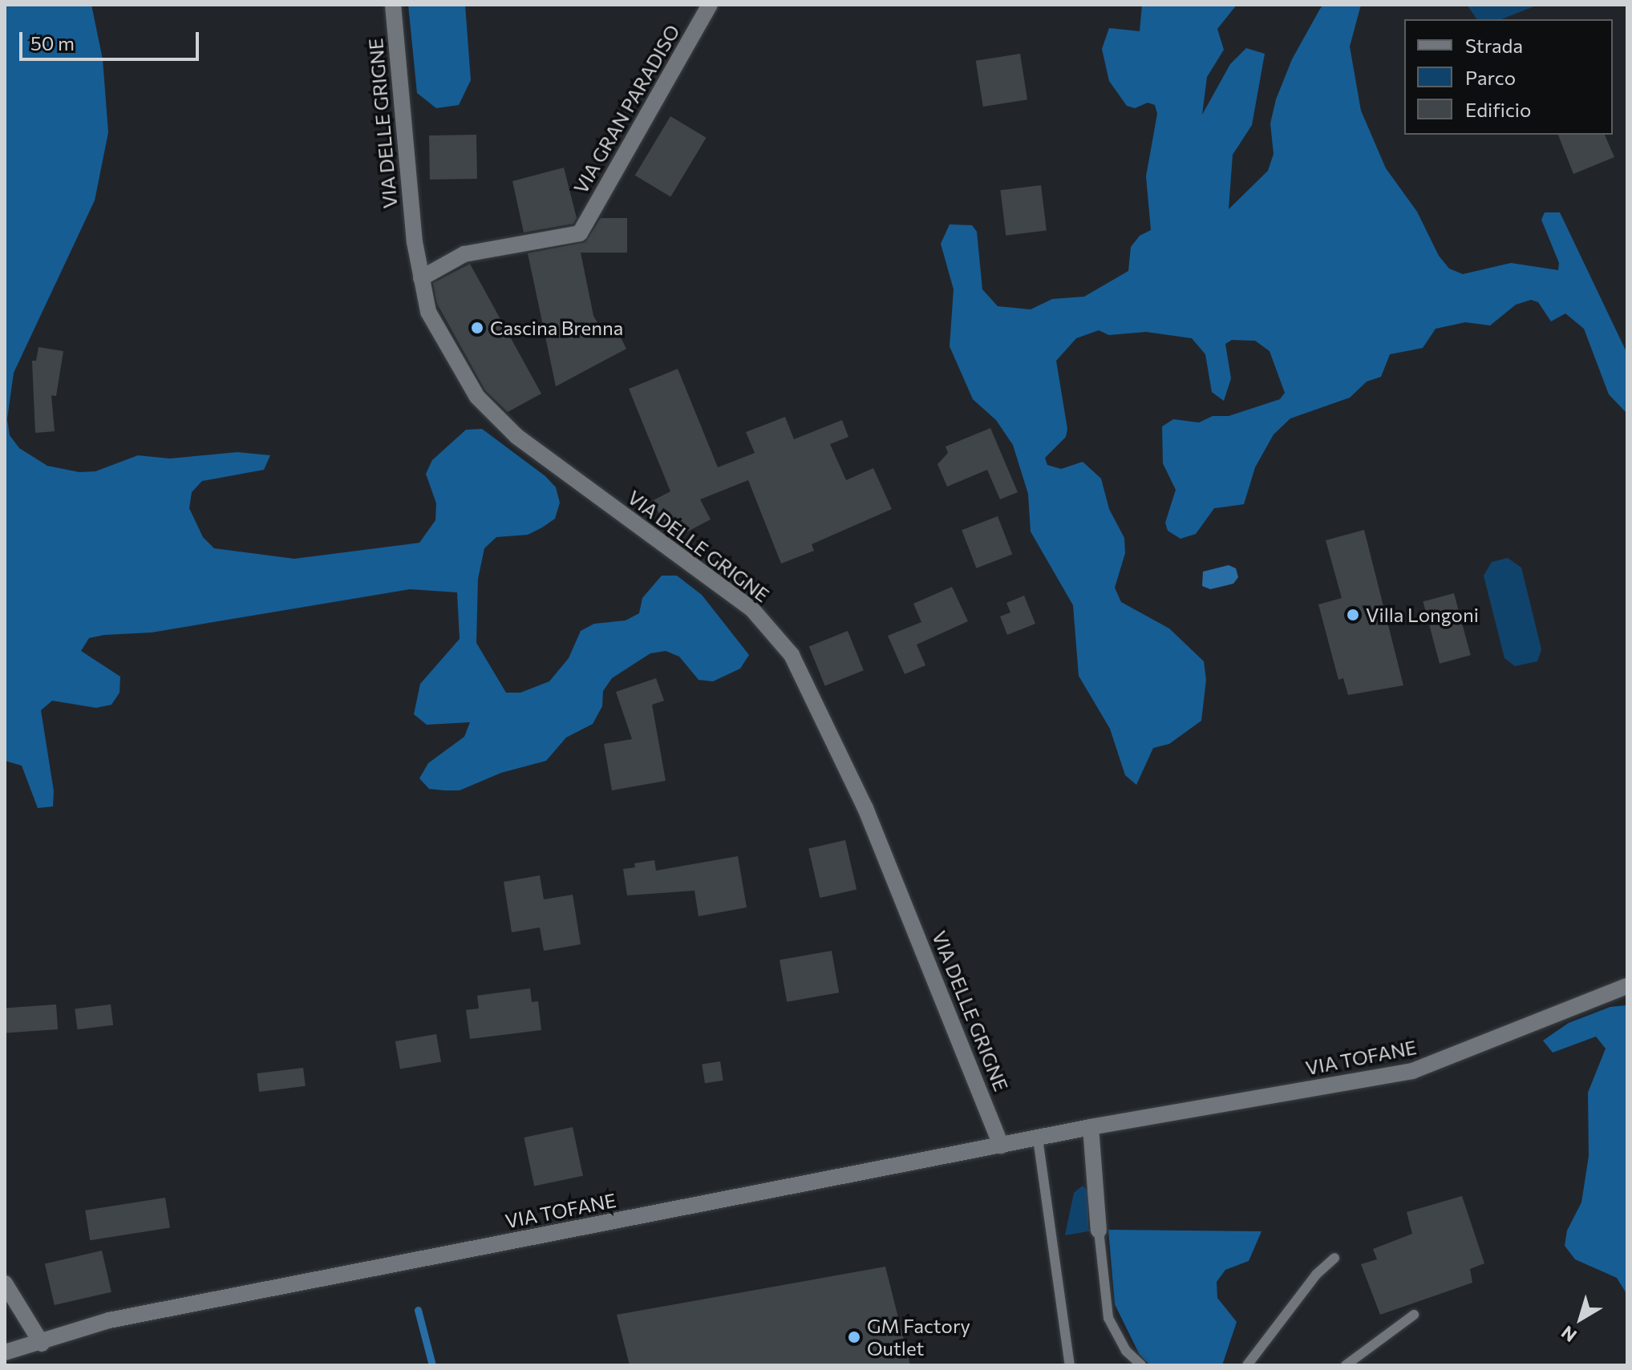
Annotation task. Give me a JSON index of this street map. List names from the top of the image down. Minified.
{"streets":{"street":["VIA GRAN PARADISO","VIA DELLE GRIGNE","VIA TOFANE"]},"crossings":[["VIA GRAN PARADISO","VIA DELLE GRIGNE"],["VIA DELLE GRIGNE","VIA TOFANE"]],"places":["Cascina Brenna","Villa Longoni","GM Factory Outlet"],"legend":["Strada","Parco","Edificio"],"scale_bar":"50 m","north":"bottom left"}
